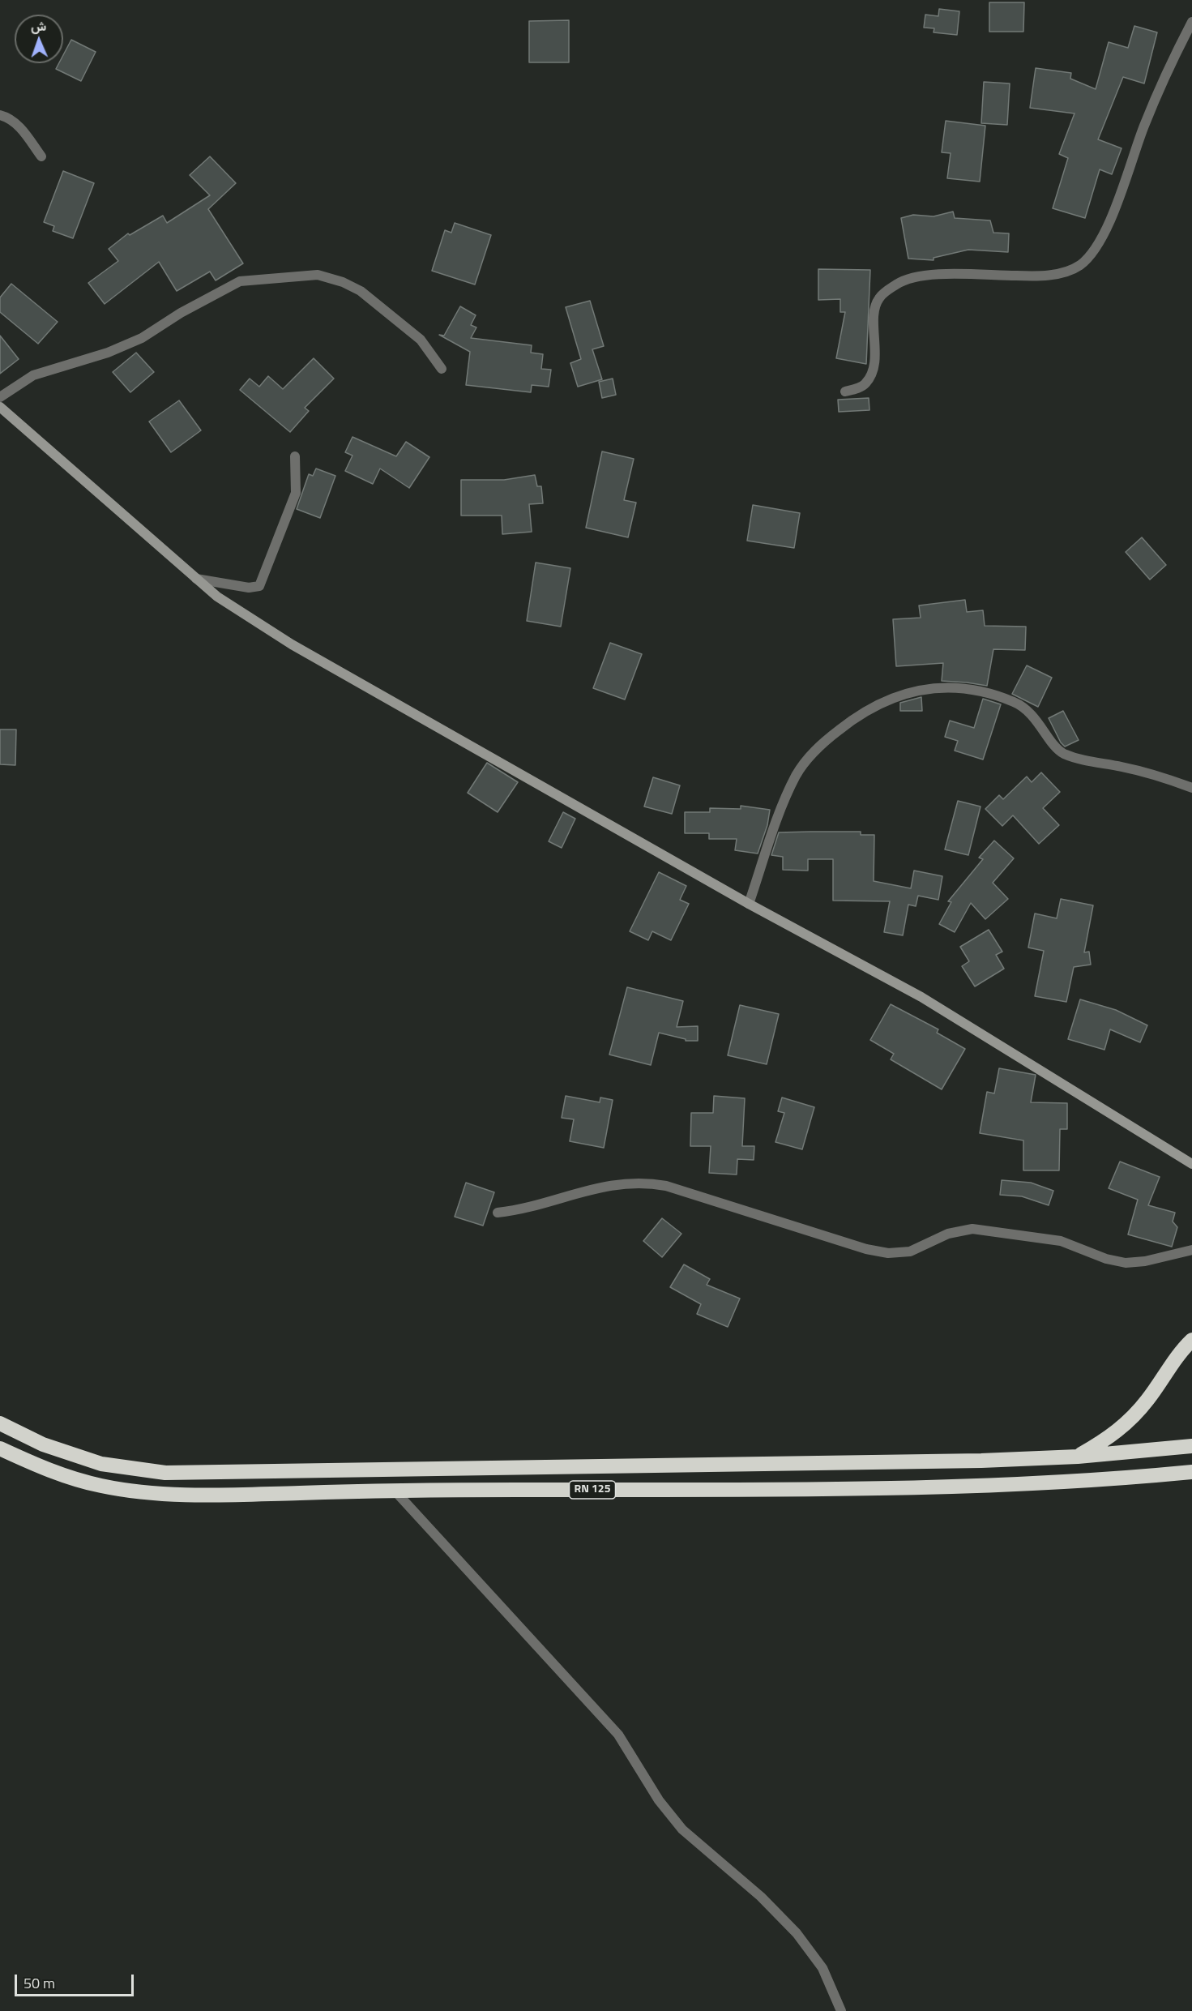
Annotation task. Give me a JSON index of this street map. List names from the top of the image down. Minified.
{"streets":{"highway":["RN 125"]},"scale_bar":"50 m","north":"top"}
